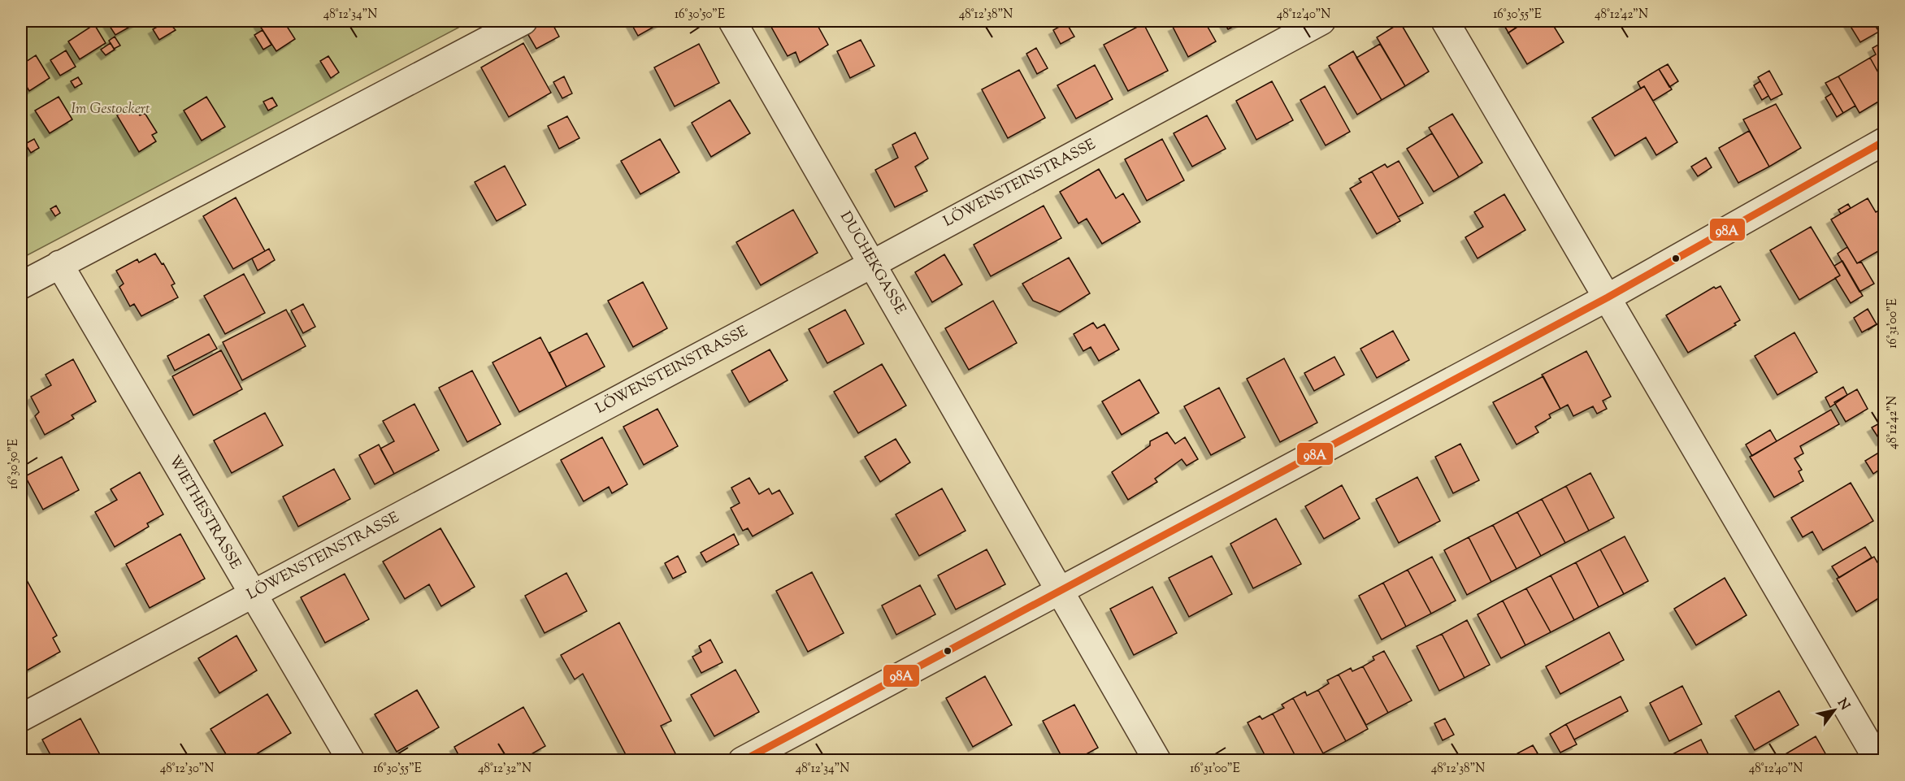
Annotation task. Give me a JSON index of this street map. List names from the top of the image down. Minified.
{"streets":{"street":["LÖWENSTEINSTRASSE","DUCHEKGASSE","WIETHESTRASSE"]},"crossings":[["LÖWENSTEINSTRASSE","DUCHEKGASSE"],["LÖWENSTEINSTRASSE","WIETHESTRASSE"]],"parks":["Im Gestockert"],"lines":["transit line 98A"],"north":"top right","coordinates":["48°12'34\"N","16°30'50\"E","48°12'38\"N","48°12'40\"N","16°30'55\"E","48°12'42\"N","16°31'00\"E","48°12'30\"N","48°12'32\"N"]}
